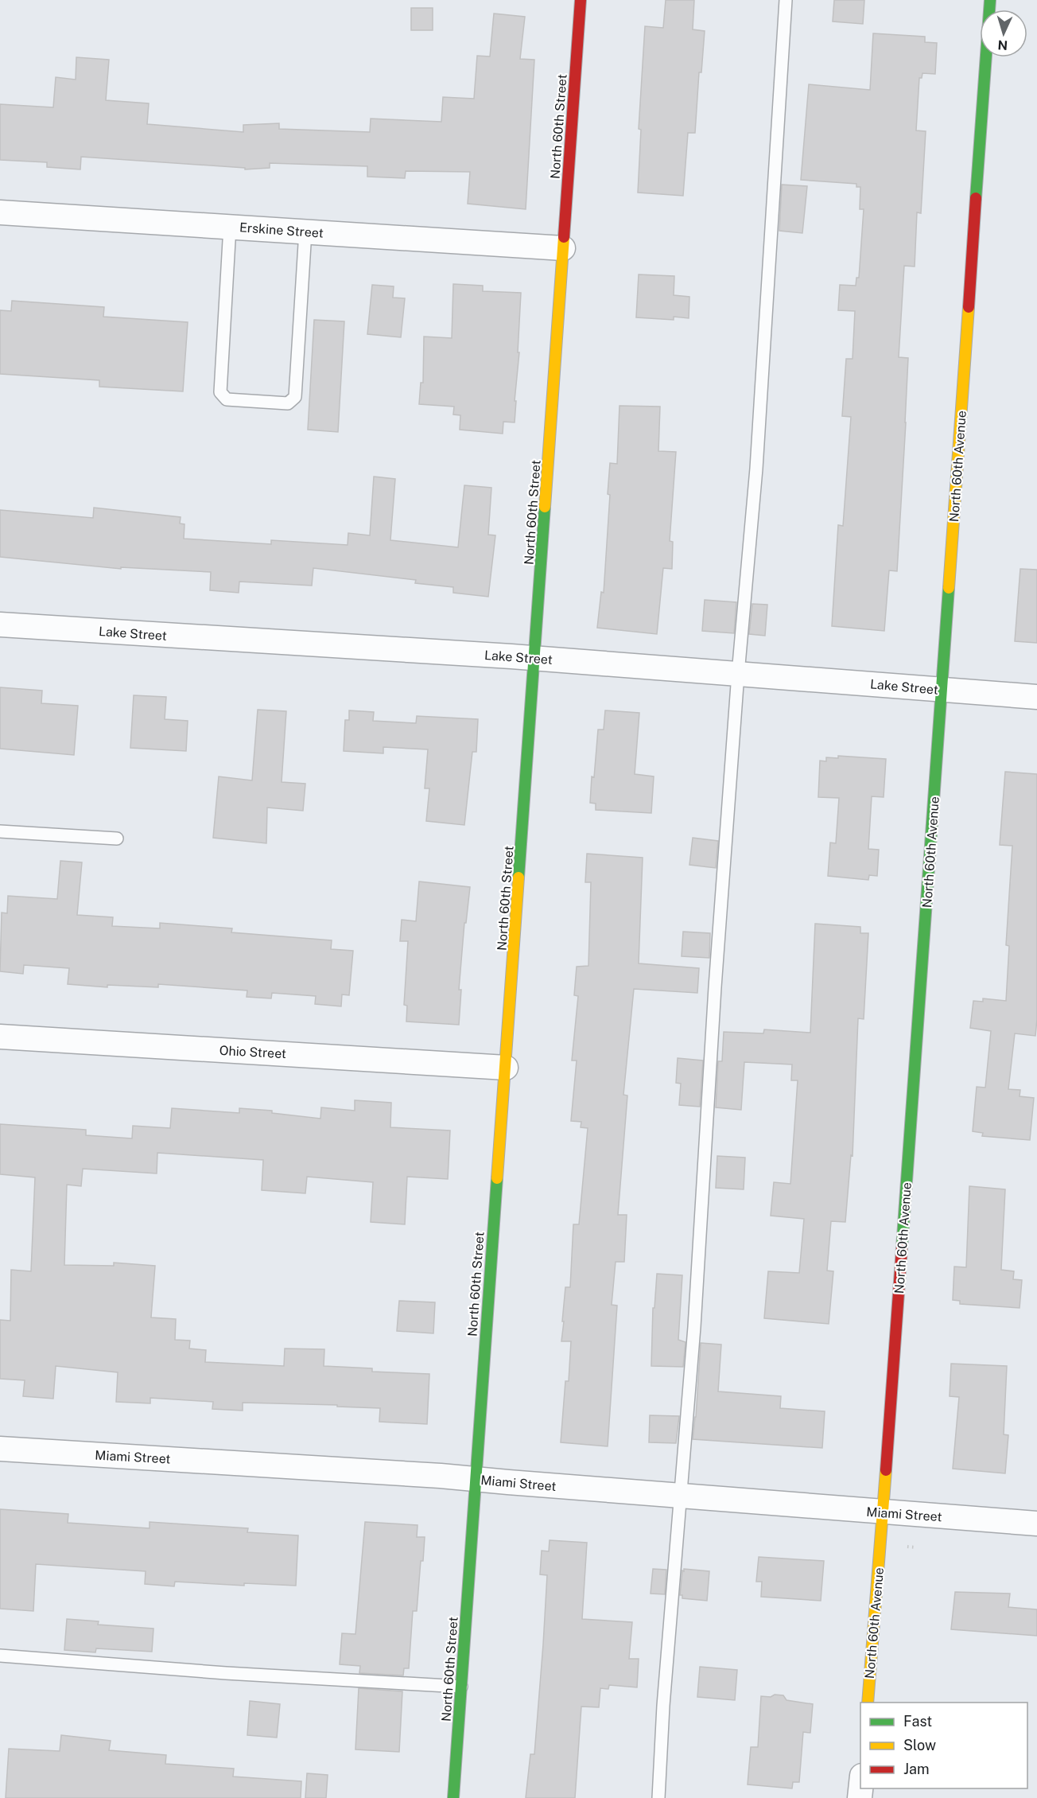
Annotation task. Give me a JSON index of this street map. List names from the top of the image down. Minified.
{"streets":{"street":["North 60th Street","Erskine Street","North 60th Avenue","Lake Street","Ohio Street","Miami Street"]},"crossings":[["North 60th Street","Erskine Street"],["North 60th Street","Lake Street"],["North 60th Street","Ohio Street"],["North 60th Street","Miami Street"],["North 60th Avenue","Lake Street"],["North 60th Avenue","Miami Street"]],"legend":["Fast","Slow","Jam"],"north":"bottom"}
